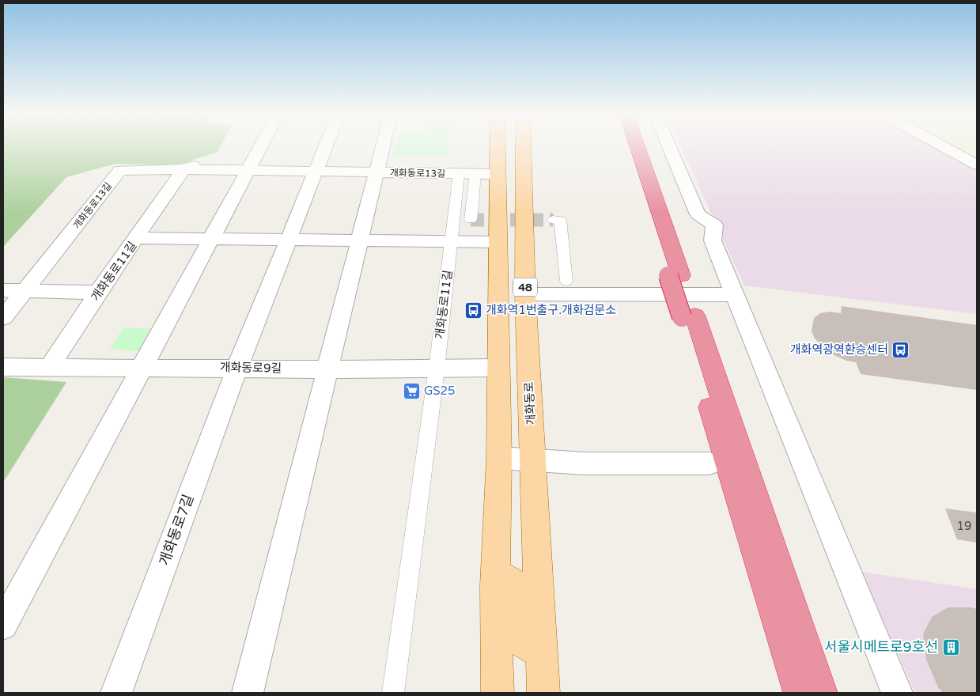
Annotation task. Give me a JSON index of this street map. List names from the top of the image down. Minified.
{"streets":{"main road":["48","개화동로"],"street":["개화동로13길","개화동로11길","개화동로9길","개화동로7길"]},"crossings":[["개화동로13길","개화동로11길"],["개화동로13길","48"],["개화동로11길","48"],["개화동로11길","개화동로9길"],["48","개화동로9길"],["개화동로9길","개화동로7길"]],"places":{"bus stop":["개화역1번출구.개화검문소","개화역광역환승센터"],"supermarket":["GS25"],"building":["서울시메트로9호선"]},"house_numbers":["19"]}
